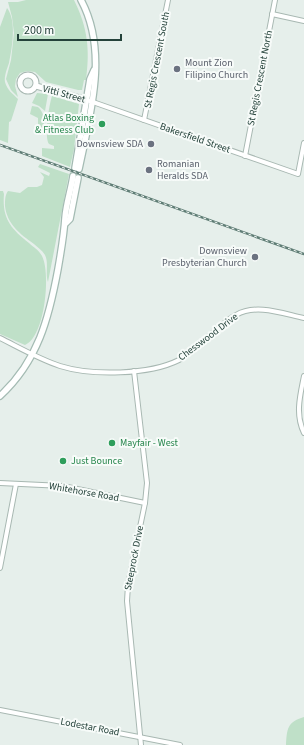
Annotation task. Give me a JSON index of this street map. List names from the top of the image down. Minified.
{"streets":{"street":["St Regis Crescent South","St Regis Crescent North","Vitti Street","Bakersfield Street","Chesswood Drive","Whitehorse Road","Steeprock Drive","Lodestar Road"]},"crossings":[["St Regis Crescent South","Bakersfield Street"],["St Regis Crescent North","Bakersfield Street"],["Vitti Street","Bakersfield Street"],["Chesswood Drive","Steeprock Drive"],["Whitehorse Road","Steeprock Drive"],["Steeprock Drive","Lodestar Road"]],"places":["Mount Zion Filipino Church","Atlas Boxing & Fitness Club","Downsview SDA","Romanian Heralds SDA","Downsview Presbyterian Church","Mayfair - West","Just Bounce"],"scale_bar":"200 m"}
